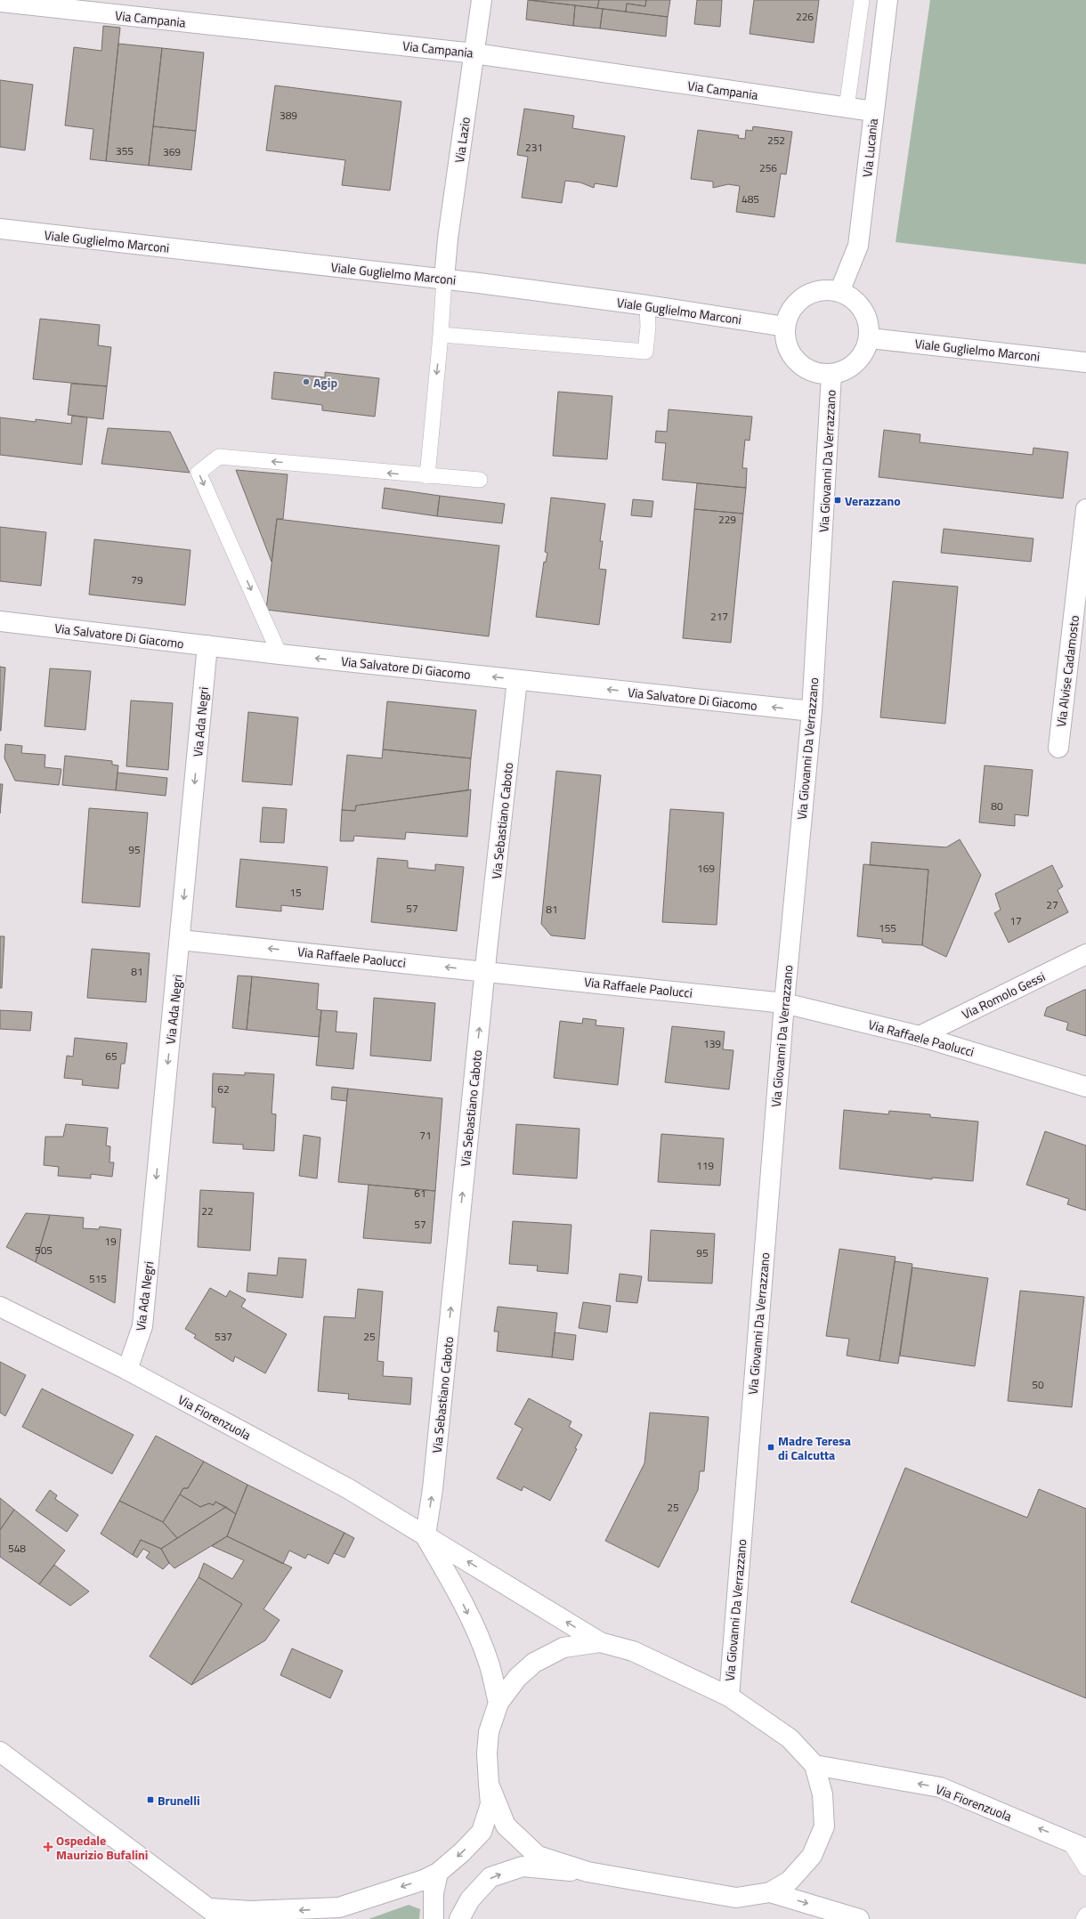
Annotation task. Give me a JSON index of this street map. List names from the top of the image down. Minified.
{"streets":{"street":["Via Campania","Via Lazio","Via Lucania","Viale Guglielmo Marconi","Via Giovanni Da Verrazzano","Via Salvatore Di Giacomo","Via Alvise Cadamosto","Via Ada Negri","Via Sebastiano Caboto","Via Raffaele Paolucci","Via Romolo Gessi","Via Fiorenzuola"]},"crossings":[["Via Campania","Via Lazio"],["Via Campania","Via Lucania"],["Via Lazio","Viale Guglielmo Marconi"],["Via Lucania","Viale Guglielmo Marconi"],["Via Lucania","Via Giovanni Da Verrazzano"],["Viale Guglielmo Marconi","Via Giovanni Da Verrazzano"],["Via Giovanni Da Verrazzano","Via Salvatore Di Giacomo"],["Via Giovanni Da Verrazzano","Via Raffaele Paolucci"],["Via Salvatore Di Giacomo","Via Ada Negri"],["Via Salvatore Di Giacomo","Via Sebastiano Caboto"],["Via Ada Negri","Via Raffaele Paolucci"],["Via Ada Negri","Via Fiorenzuola"],["Via Sebastiano Caboto","Via Raffaele Paolucci"],["Via Sebastiano Caboto","Via Fiorenzuola"],["Via Raffaele Paolucci","Via Romolo Gessi"]],"one_way":["Via Salvatore Di Giacomo","Via Ada Negri","Via Sebastiano Caboto","Via Fiorenzuola"],"places":{"other":["Agip"],"transit":["Verazzano","Madre Teresa di Calcutta","Brunelli"],"health":["Ospedale Maurizio Bufalini"]},"house_numbers":["226","389","252","231","355","369","256","485","229","79","217","80","95","169","15","27","57","81","17","155","81","139","65","62","71","119","61","22","57","19","505","95","515","537","25","50","25","548"]}
